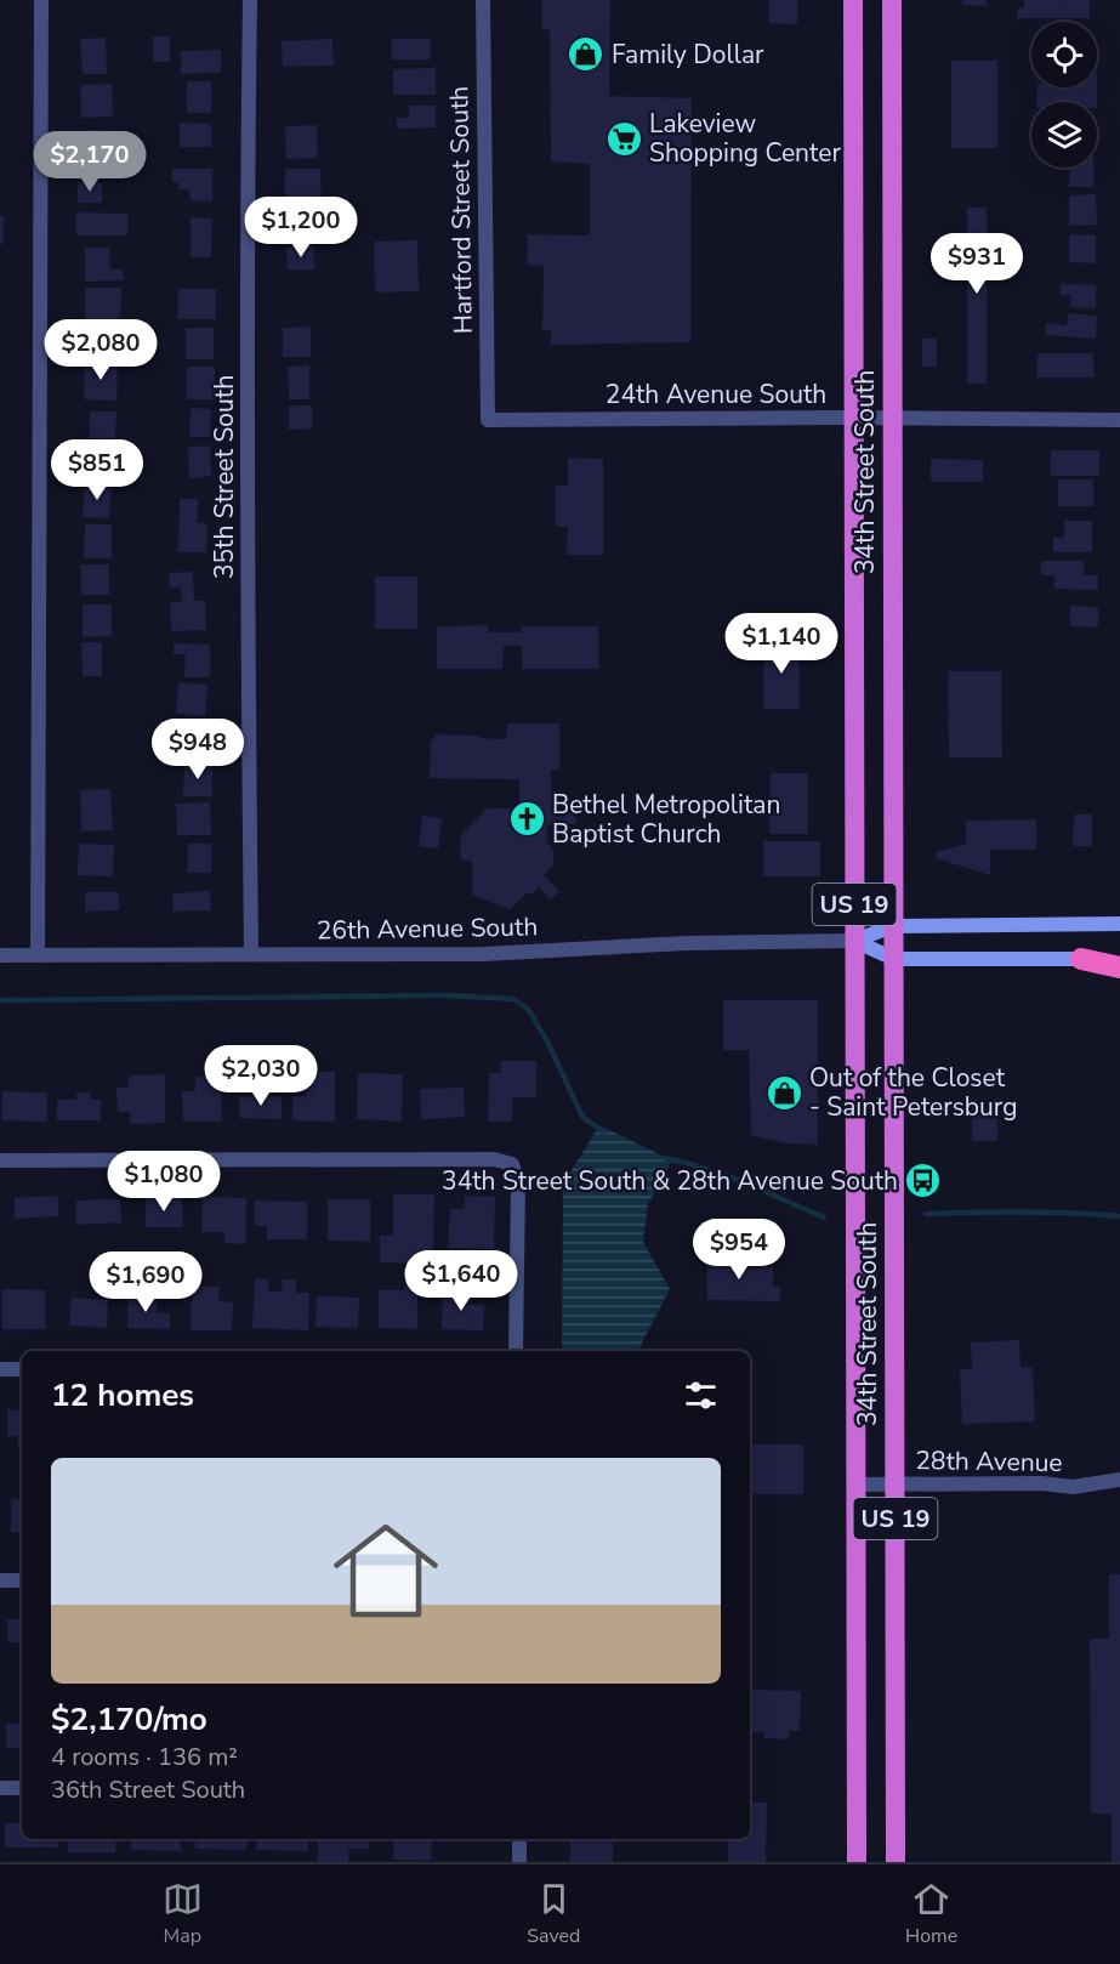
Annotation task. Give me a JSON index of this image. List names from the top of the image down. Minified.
{"streets":{"highway":["34th Street South","US 19"],"main road":["26th Avenue South"],"street":["Hartford Street South","24th Avenue South","35th Street South","28th Avenue"]},"crossings":[["Hartford Street South","24th Avenue South"],["24th Avenue South","34th Street South"],["34th Street South","26th Avenue South"],["34th Street South","28th Avenue"],["35th Street South","26th Avenue South"]],"places":{"shop":["Family Dollar","Out of the Closet - Saint Petersburg"],"supermarket":["Lakeview Shopping Center"],"church":["Bethel Metropolitan Baptist Church"],"bus stop":["34th Street South & 28th Avenue South"]},"page":{"price":["$2,170","$1,200","$931","$2,080","$851","$1,140","$948","$2,030","$1,080","$954","$1,640","$1,690"],"heading":"12 homes","list":[{"name":"$2,170/mo","note":"4 rooms · 136 m² · 36th Street South"}],"tabs":["Map","Saved","Home"]}}
